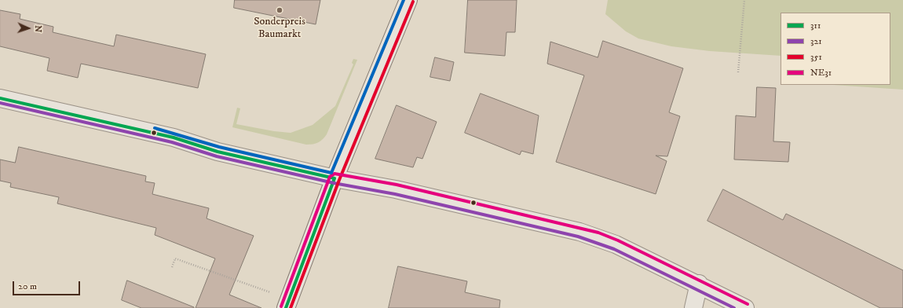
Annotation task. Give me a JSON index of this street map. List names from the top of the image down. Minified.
{"places":["Sonderpreis Baumarkt"],"lines":["transit line 351","transit line 311","transit line 321","transit line NE31"],"legend":["311","321","351","NE31"],"scale_bar":"20 m","north":"right"}
